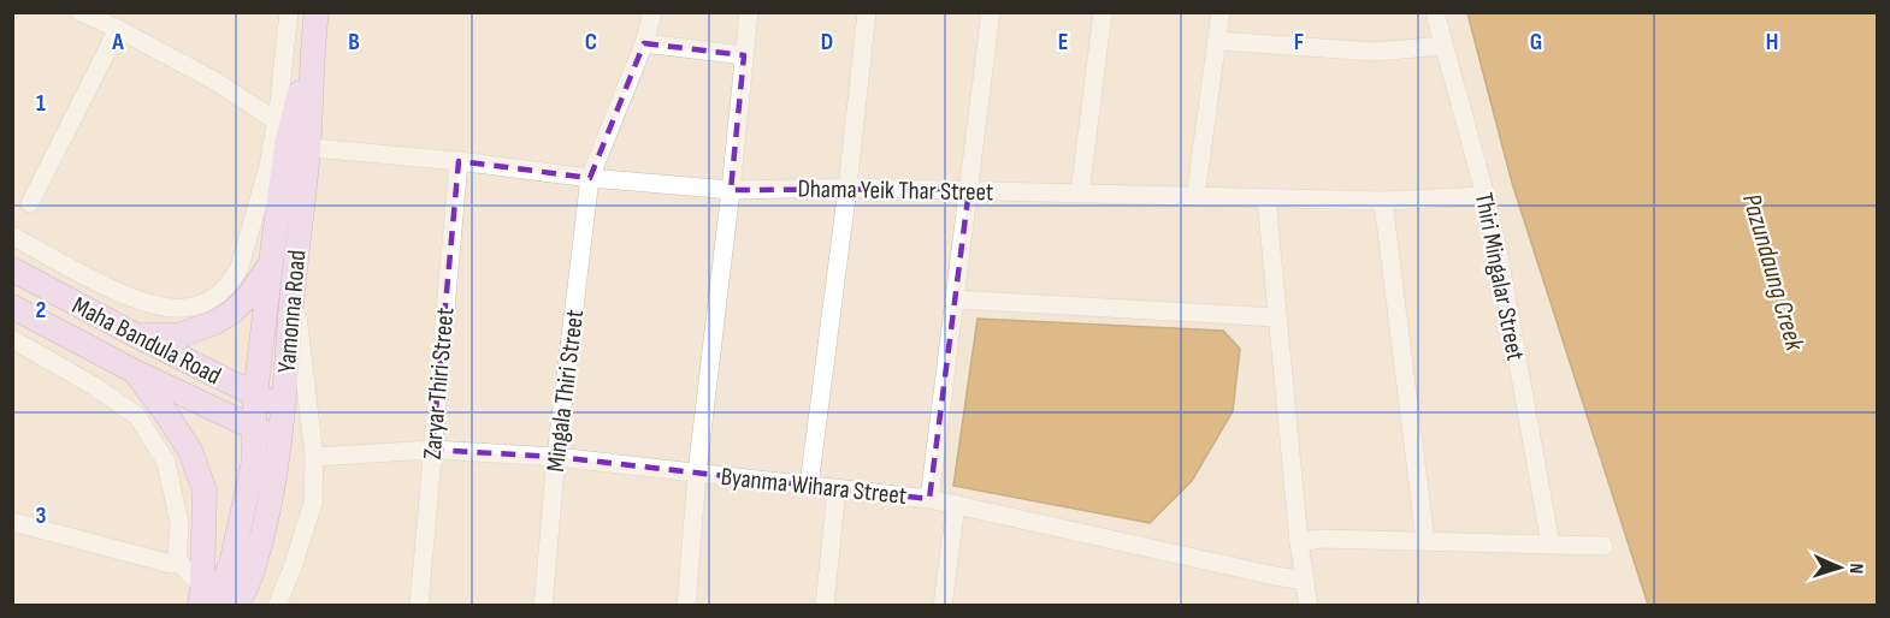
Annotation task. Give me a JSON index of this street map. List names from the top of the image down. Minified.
{"streets":{"main road":["Yamonna Road","Maha Bandula Road"],"street":["Dhama Yeik Thar Street","Thiri Mingalar Street","Zaryar Thiri Street","Mingala Thiri Street","Byanma Wihara Street"]},"crossings":[["Dhama Yeik Thar Street","Thiri Mingalar Street"],["Dhama Yeik Thar Street","Yamonna Road"],["Dhama Yeik Thar Street","Zaryar Thiri Street"],["Dhama Yeik Thar Street","Mingala Thiri Street"],["Yamonna Road","Maha Bandula Road"],["Zaryar Thiri Street","Byanma Wihara Street"],["Mingala Thiri Street","Byanma Wihara Street"]],"water":["Pazundaung Creek"],"north":"right","grid":{"columns":["A","B","C","D","E","F","G","H"],"rows":["1","2","3"]}}
